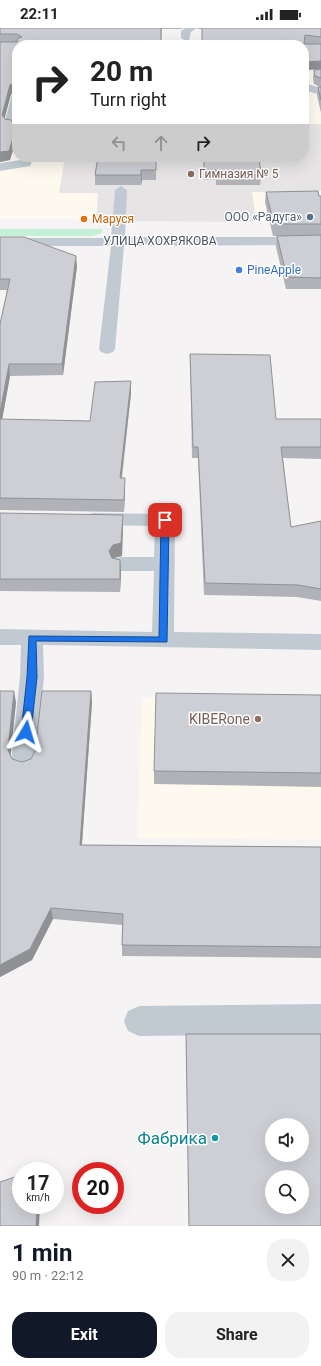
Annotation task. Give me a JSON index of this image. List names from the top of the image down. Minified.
{"streets":{"street":["УЛИЦА ХОХРЯКОВА"]},"places":["Гимназия № 5","ООО «Радуга»","Маруся","PineApple","KIBERone","Фабрика"],"page":{"status":"22:11","turn":["20 m","Turn right"],"speed":"17 km/h","limit":"20","heading":["1 min","90 m · 22:12"],"buttons":["Exit","Share"]}}
